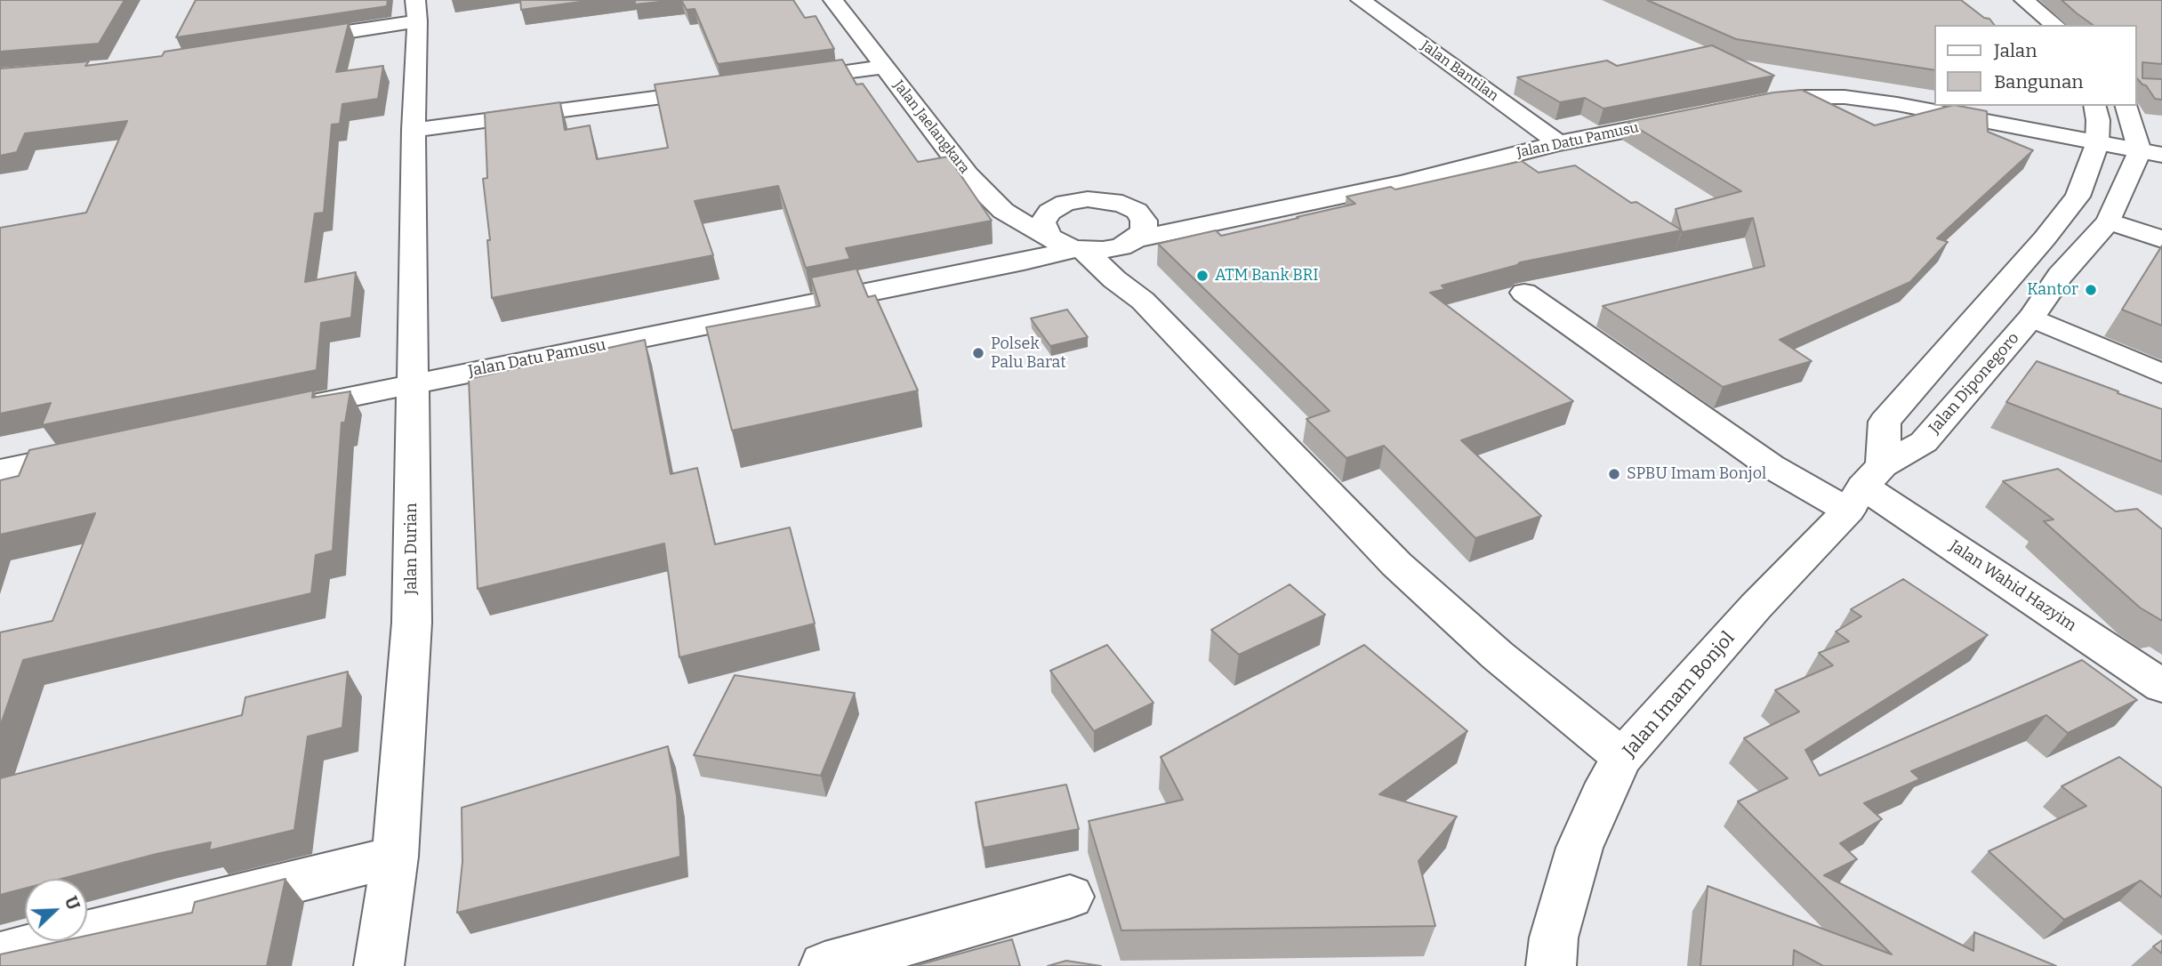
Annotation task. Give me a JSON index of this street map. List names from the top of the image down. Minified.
{"streets":{"main road":["Jalan Bantilan","Jalan Jaelangkara","Jalan Datu Pamusu","Jalan Diponegoro","Jalan Durian","Jalan Wahid Hazyim","Jalan Imam Bonjol"]},"crossings":[["Jalan Bantilan","Jalan Datu Pamusu"],["Jalan Jaelangkara","Jalan Datu Pamusu"],["Jalan Datu Pamusu","Jalan Durian"],["Jalan Diponegoro","Jalan Wahid Hazyim"],["Jalan Diponegoro","Jalan Imam Bonjol"],["Jalan Wahid Hazyim","Jalan Imam Bonjol"]],"places":["ATM Bank BRI","Kantor","Polsek Palu Barat","SPBU Imam Bonjol"],"legend":["Jalan","Bangunan"],"north":"top right"}
